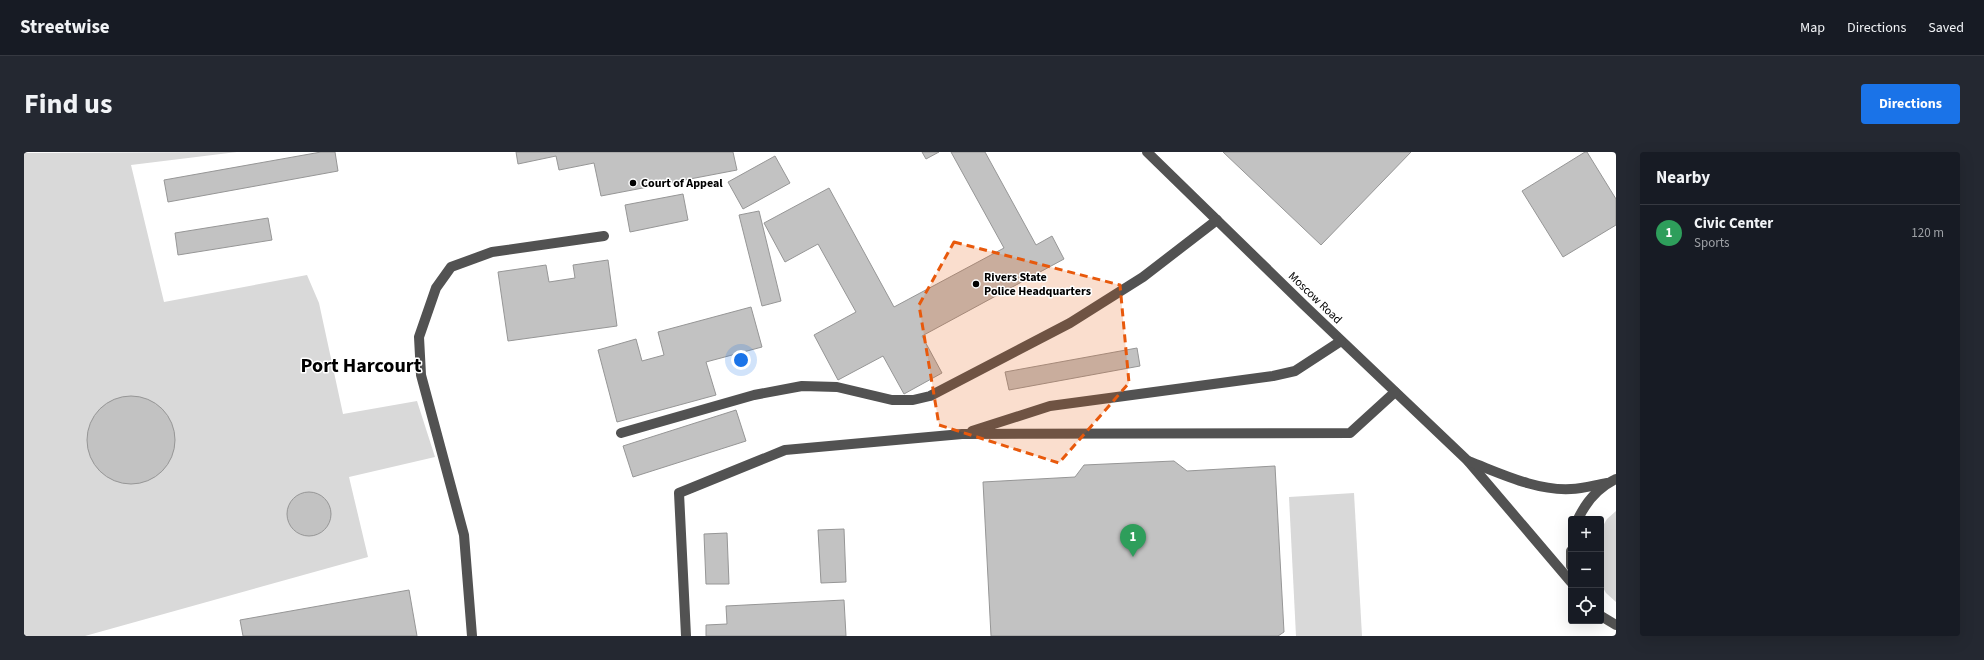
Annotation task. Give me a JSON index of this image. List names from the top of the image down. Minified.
{"streets":{"street":["Moscow Road"]},"districts":["Port Harcourt"],"places":["Court of Appeal","Rivers State Police Headquarters"],"page":{"header":"Streetwise","nav":["Map","Directions","Saved"],"title":"Find us","buttons":"Directions","heading":"Nearby","list":[{"mark":"1","name":"Civic Center","note":"Sports","value":"120 m"}],"map_buttons":["+","−"],"pins":"1"}}
